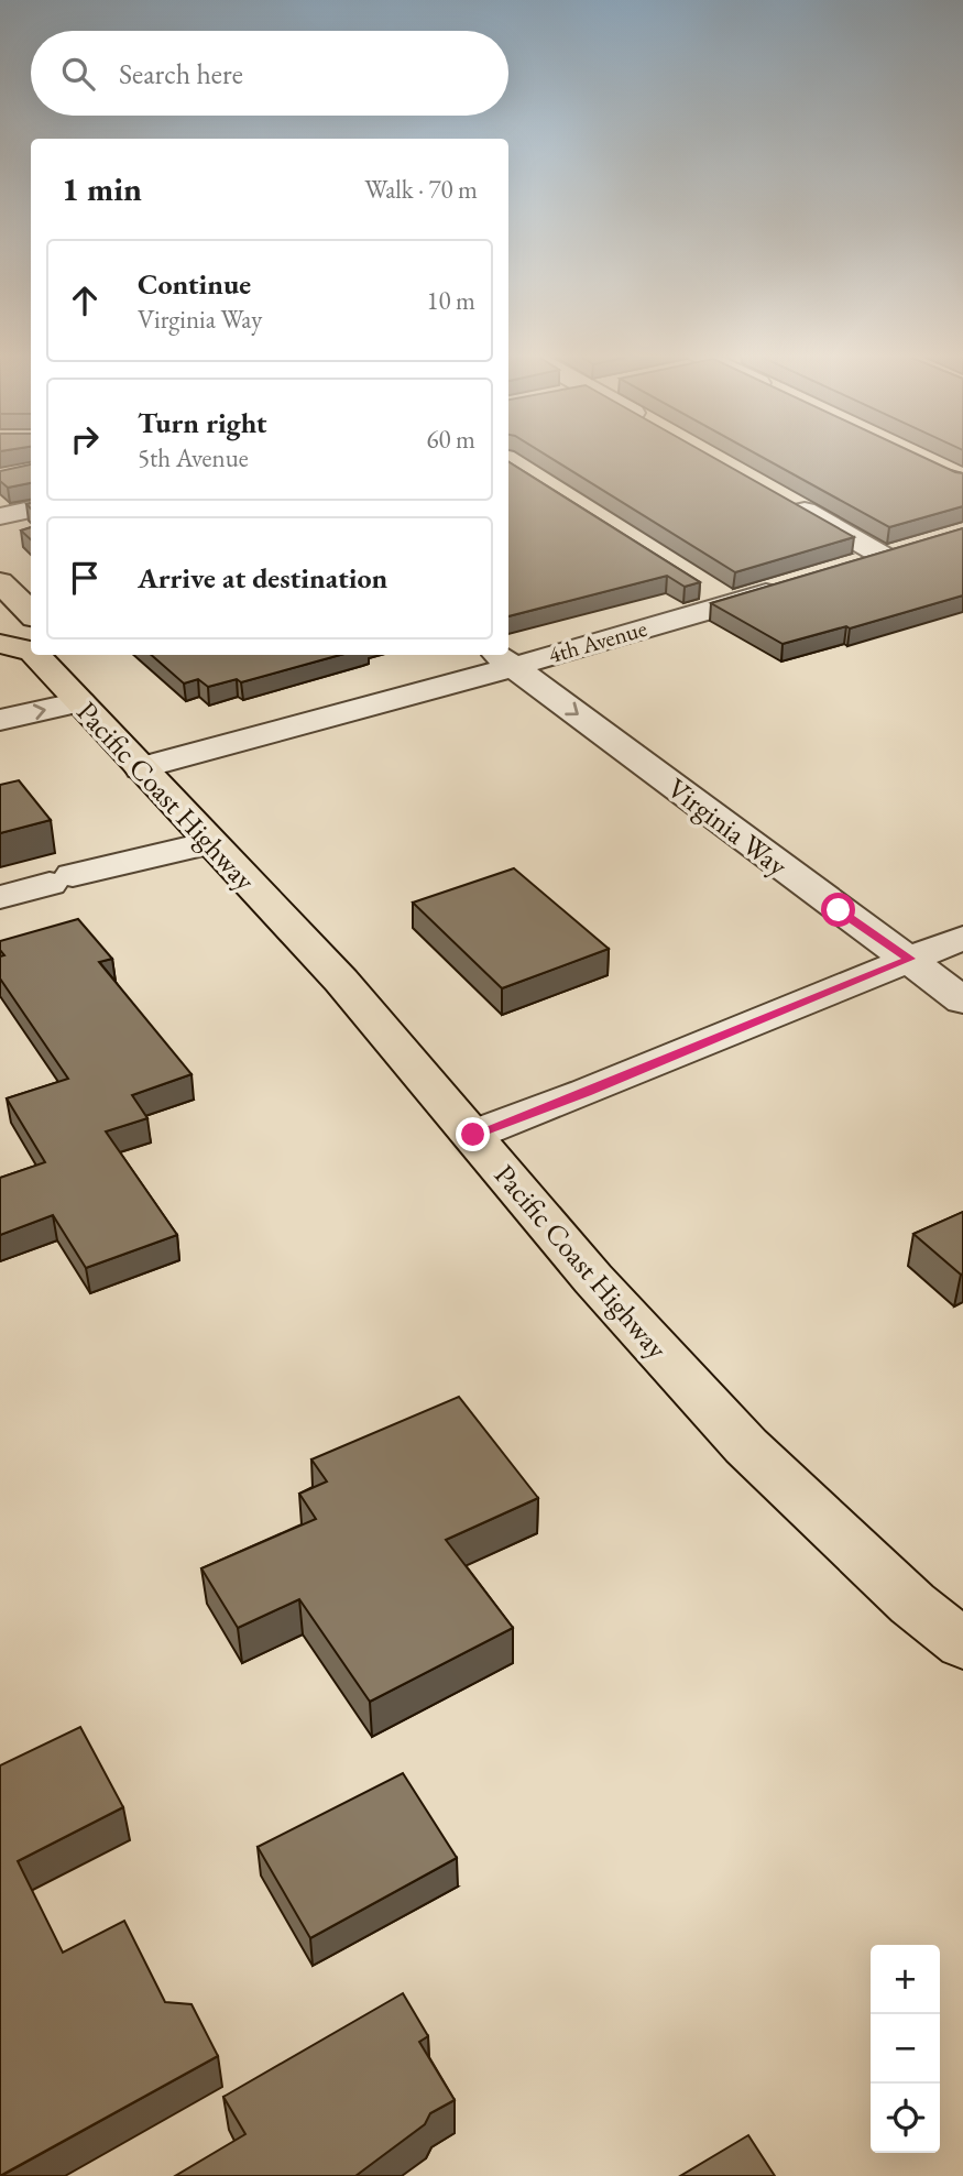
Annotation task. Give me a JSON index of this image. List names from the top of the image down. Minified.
{"streets":{"highway":["Pacific Coast Highway"],"street":["4th Avenue","Virginia Way"]},"crossings":[["4th Avenue","Pacific Coast Highway"],["4th Avenue","Virginia Way"]],"one_way":["Virginia Way"],"page":{"search":"Search here","heading":["1 min","Walk · 70 m"],"list":[["Continue","Virginia Way","10 m"],["Turn right","5th Avenue","60 m"],"Arrive at destination"],"map_buttons":["+","−"]}}
